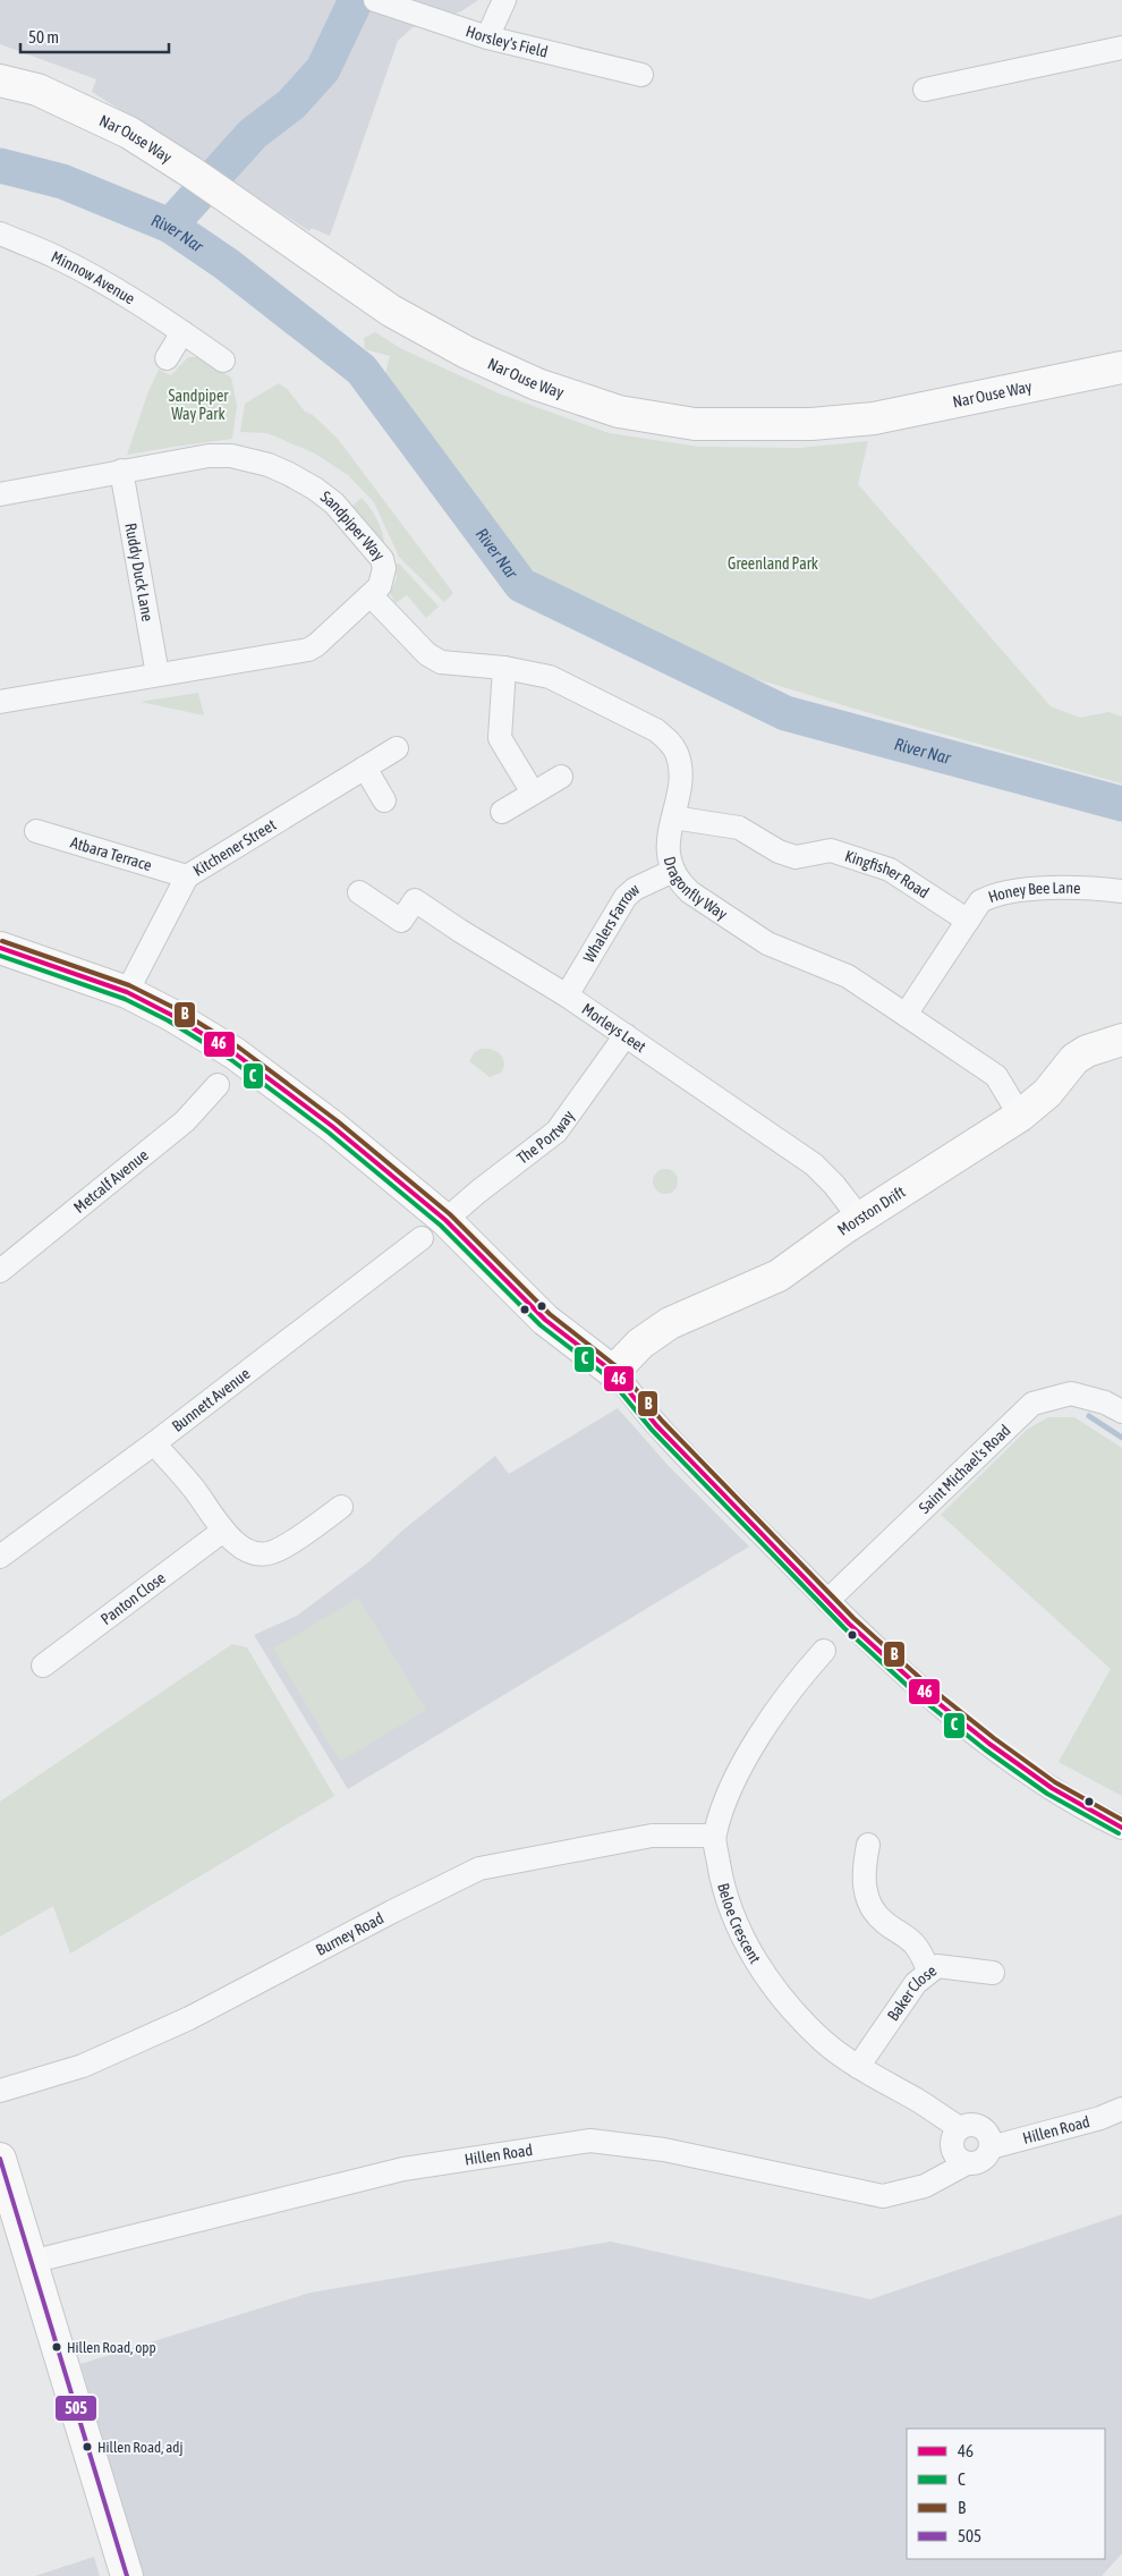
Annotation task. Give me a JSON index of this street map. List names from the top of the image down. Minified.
{"streets":{"street":["Horsley's Field","Nar Ouse Way","Minnow Avenue","Sandpiper Way","Ruddy Duck Lane","Kitchener Street","Atbara Terrace","Kingfisher Road","Dragonfly Way","Honey Bee Lane","Whalers Farrow","Morleys Leet","The Portway","Metcalf Avenue","Morston Drift","Bunnett Avenue","Saint Michael's Road","Panton Close","Beloe Crescent","Burney Road","Baker Close","Hillen Road"]},"crossings":[["Sandpiper Way","Ruddy Duck Lane"],["Sandpiper Way","Dragonfly Way"],["Kitchener Street","Atbara Terrace"],["Kingfisher Road","Dragonfly Way"],["Kingfisher Road","Honey Bee Lane"],["Dragonfly Way","Honey Bee Lane"],["Dragonfly Way","Whalers Farrow"],["Dragonfly Way","Morston Drift"],["Whalers Farrow","Morleys Leet"],["Morleys Leet","The Portway"],["Morleys Leet","Morston Drift"],["The Portway","Bunnett Avenue"],["Beloe Crescent","Burney Road"],["Beloe Crescent","Baker Close"],["Beloe Crescent","Hillen Road"]],"water":["River Nar"],"parks":["Sandpiper Way Park","Greenland Park"],"places":["Hillen Road, opp","Hillen Road, adj"],"lines":["transit line B","transit line 46","transit line C","transit line 505"],"legend":["46","C","B","505"],"scale_bar":"50 m"}
